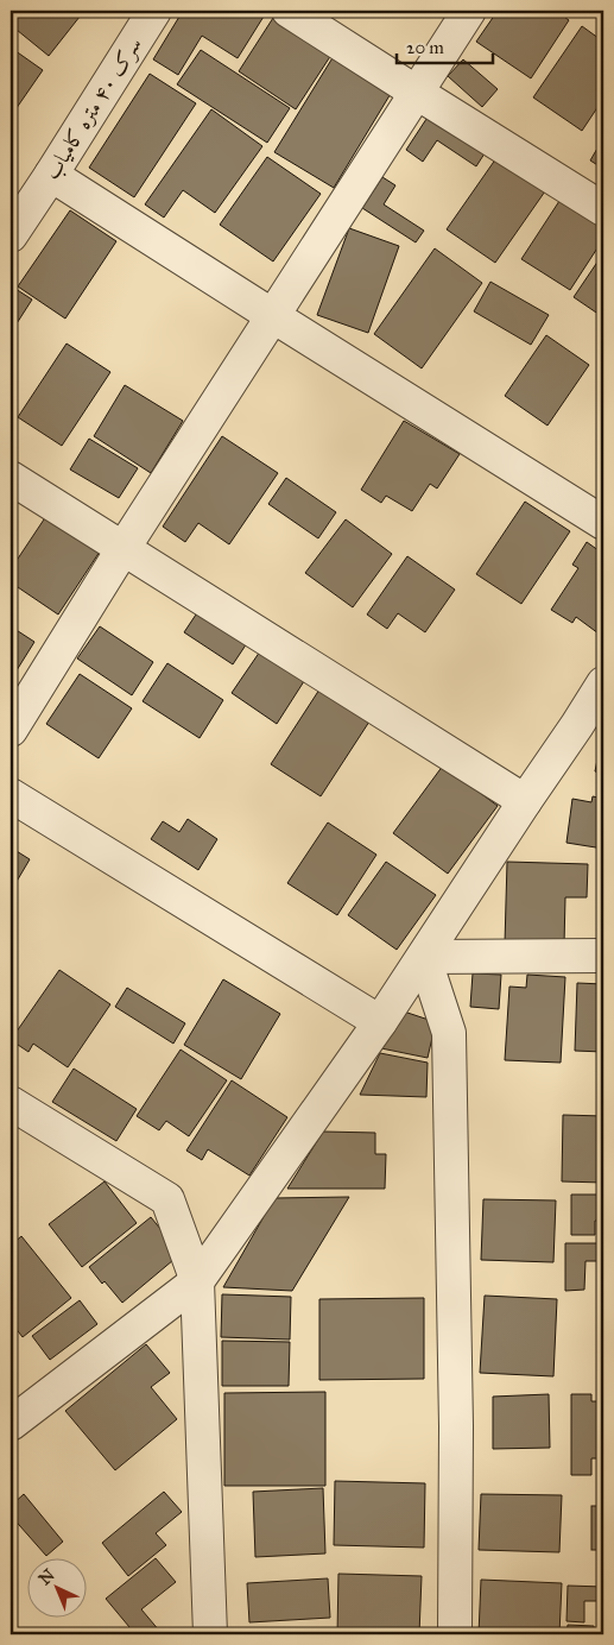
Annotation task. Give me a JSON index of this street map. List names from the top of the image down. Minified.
{"streets":{"street":["سرک ۴۰ متره کامیاب"]},"scale_bar":"20 m","north":"top left"}
